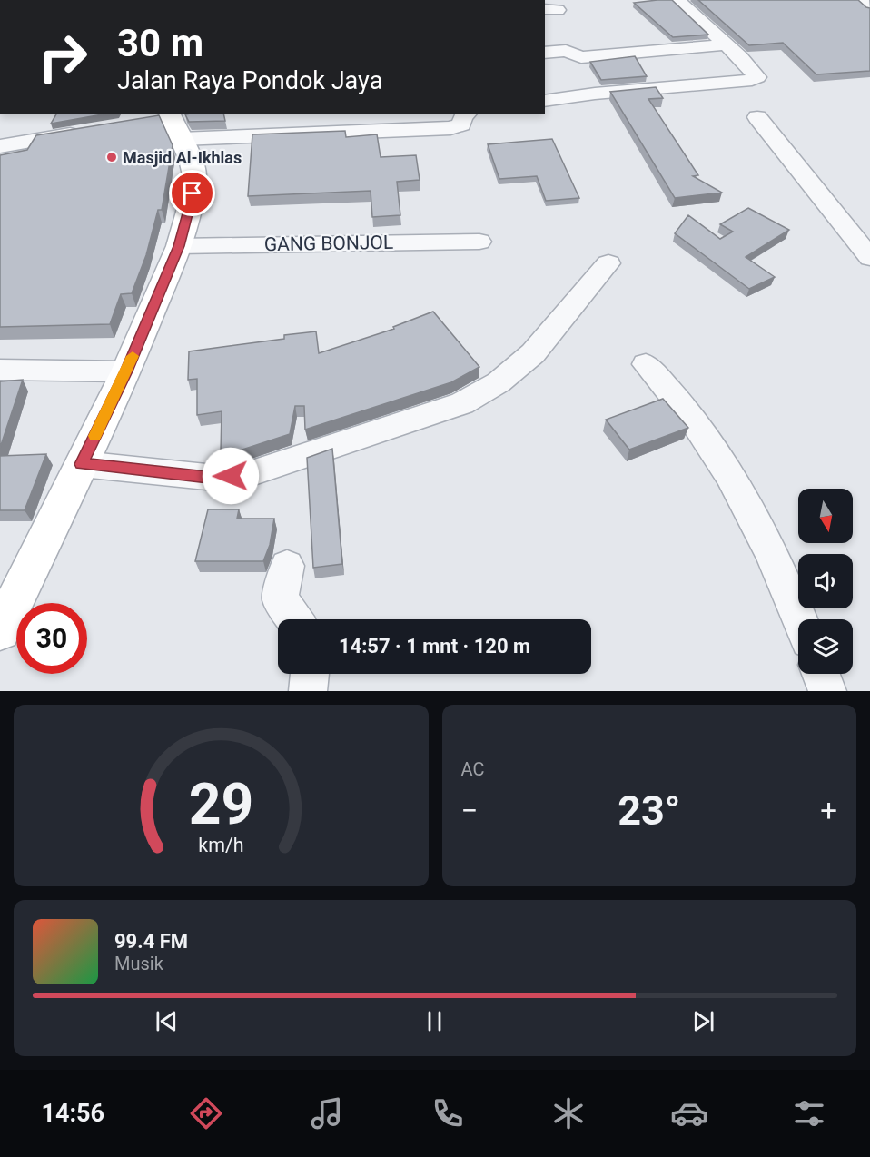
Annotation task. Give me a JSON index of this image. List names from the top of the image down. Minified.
{"streets":{"street":["GANG BONJOL"]},"places":["Masjid Al-Ikhlas"],"north":"bottom","page":{"turn":["30 m","Jalan Raya Pondok Jaya"],"limit":"30","trip":"14:57 · 1 mnt · 120 m","tile":"AC","heat":["−","23°","+"],"song":["99.4 FM","Musik"],"tabs":"14:56","gauge":["29","km/h"]}}
